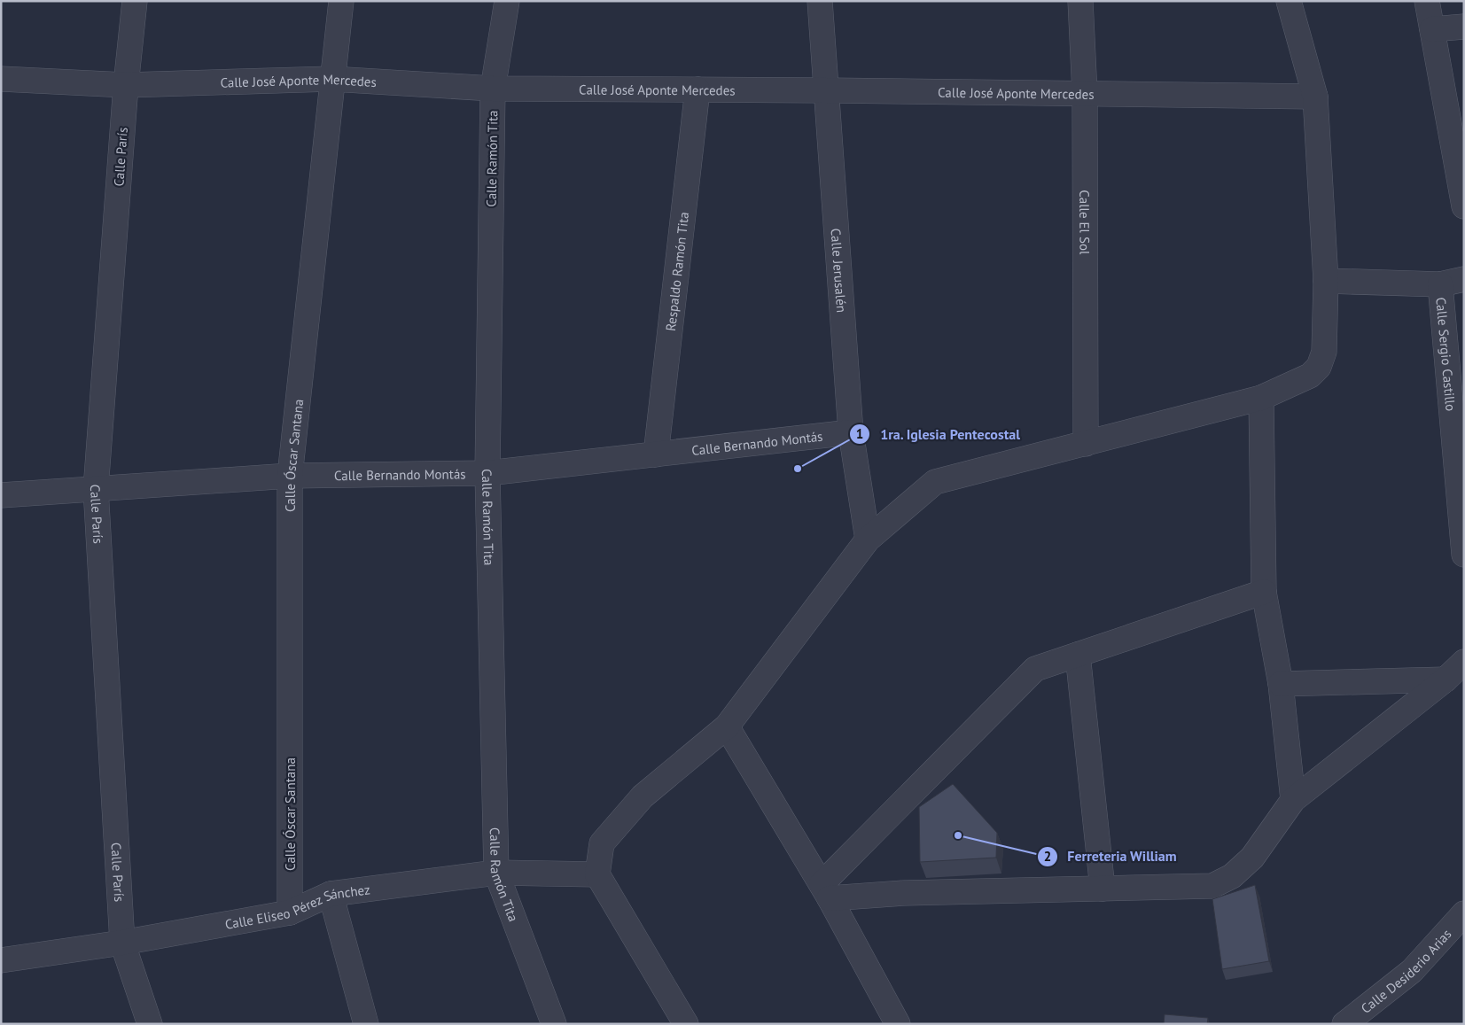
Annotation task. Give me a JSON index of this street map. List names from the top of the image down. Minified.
{"streets":{"street":["Calle José Aponte Mercedes","Calle París","Calle Ramón Tita","Calle El Sol","Calle Jerusalén","Respaldo Ramón Tita","Calle Sergio Castillo","Calle Bernando Montás","Calle Óscar Santana","Calle Eliseo Pérez Sánchez","Calle Desiderio Arias"]},"crossings":[["Calle José Aponte Mercedes","Calle París"],["Calle José Aponte Mercedes","Calle Ramón Tita"],["Calle José Aponte Mercedes","Calle El Sol"],["Calle José Aponte Mercedes","Calle Jerusalén"],["Calle José Aponte Mercedes","Respaldo Ramón Tita"],["Calle José Aponte Mercedes","Calle Óscar Santana"],["Calle París","Calle Bernando Montás"],["Calle París","Calle Eliseo Pérez Sánchez"],["Calle Ramón Tita","Calle Bernando Montás"],["Calle Ramón Tita","Calle Eliseo Pérez Sánchez"],["Calle Jerusalén","Calle Bernando Montás"],["Respaldo Ramón Tita","Calle Bernando Montás"],["Calle Bernando Montás","Calle Óscar Santana"],["Calle Óscar Santana","Calle Eliseo Pérez Sánchez"]],"places":["1ra. Iglesia Pentecostal","Ferreteria William"]}
